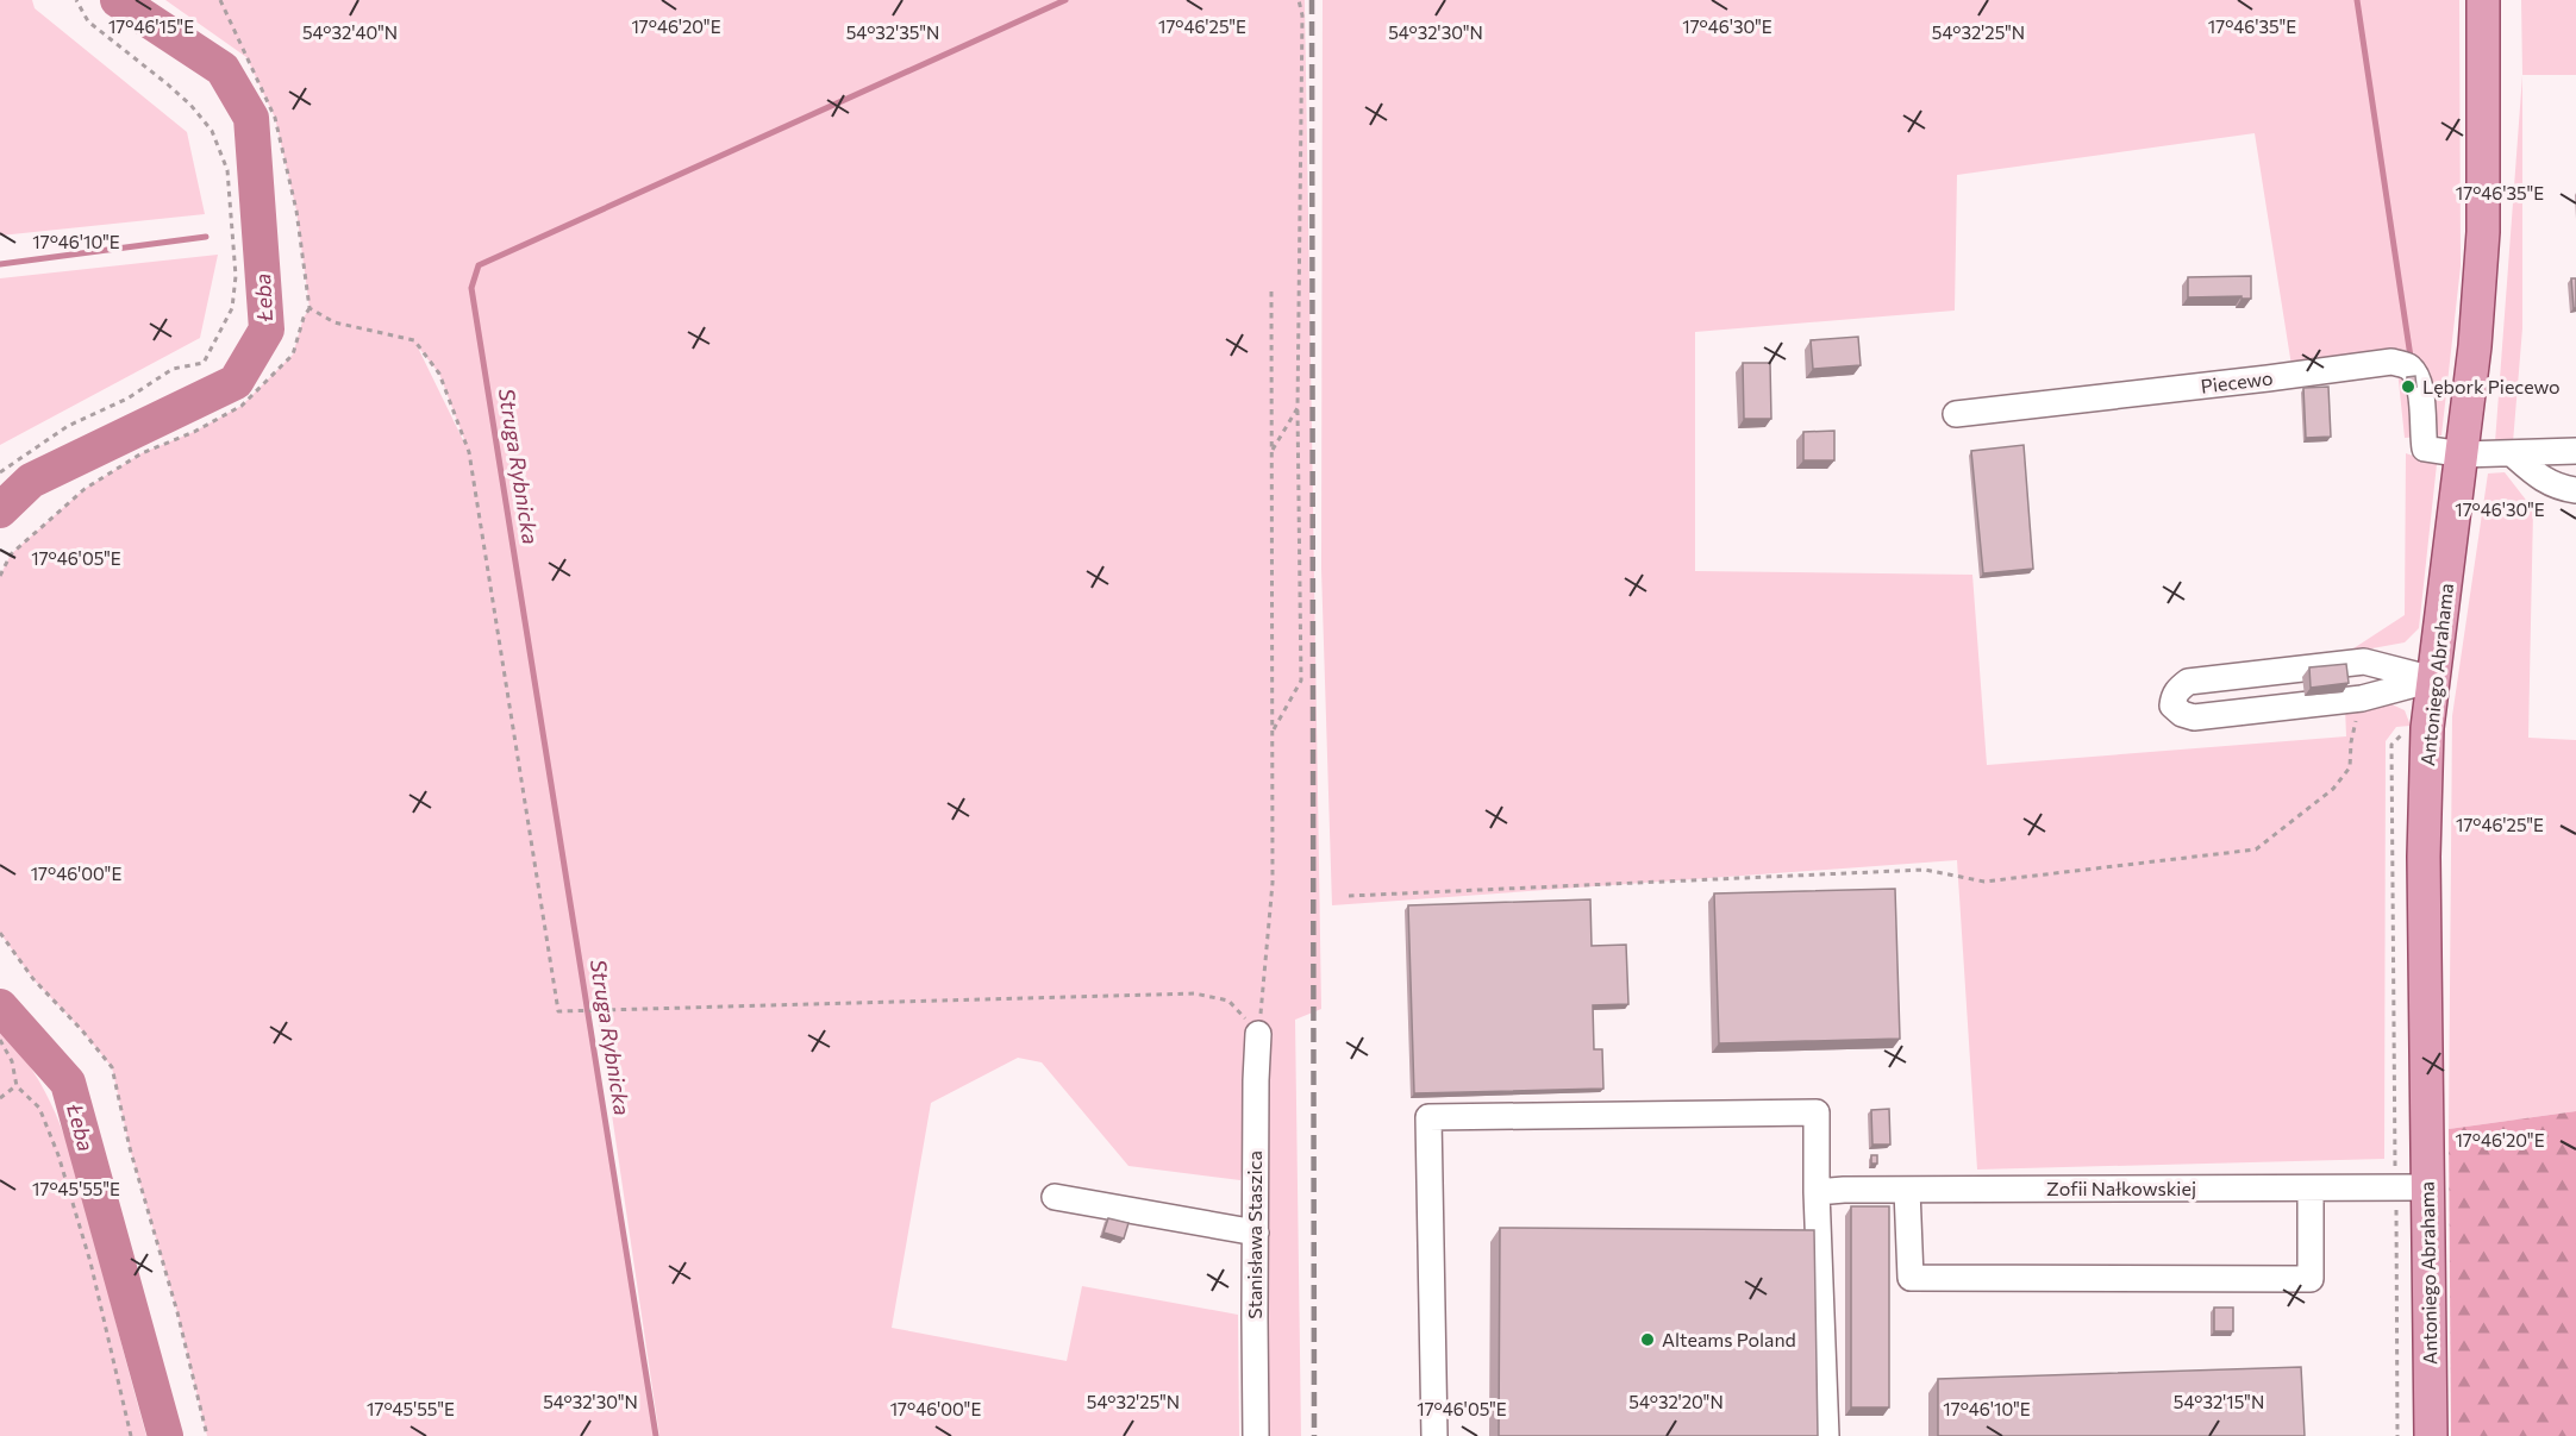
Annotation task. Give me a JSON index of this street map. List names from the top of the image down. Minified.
{"streets":{"main road":["Antoniego Abrahama"],"street":["Piecewo","Zofii Nałkowskiej","Stanisława Staszica"]},"crossings":[["Piecewo","Antoniego Abrahama"],["Antoniego Abrahama","Zofii Nałkowskiej"]],"water":["Łeba","Struga Rybnicka"],"places":["Lębork Piecewo","Alteams Poland"],"coordinates":["17°46'20\"E","17°46'15\"E","17°46'25\"E","17°46'30\"E","17°46'35\"E","54°32'35\"N","54°32'25\"N","54°32'40\"N","54°32'30\"N","17°46'10\"E","17°46'05\"E","17°46'00\"E","17°45'55\"E","54°32'20\"N","54°32'15\"N"]}
